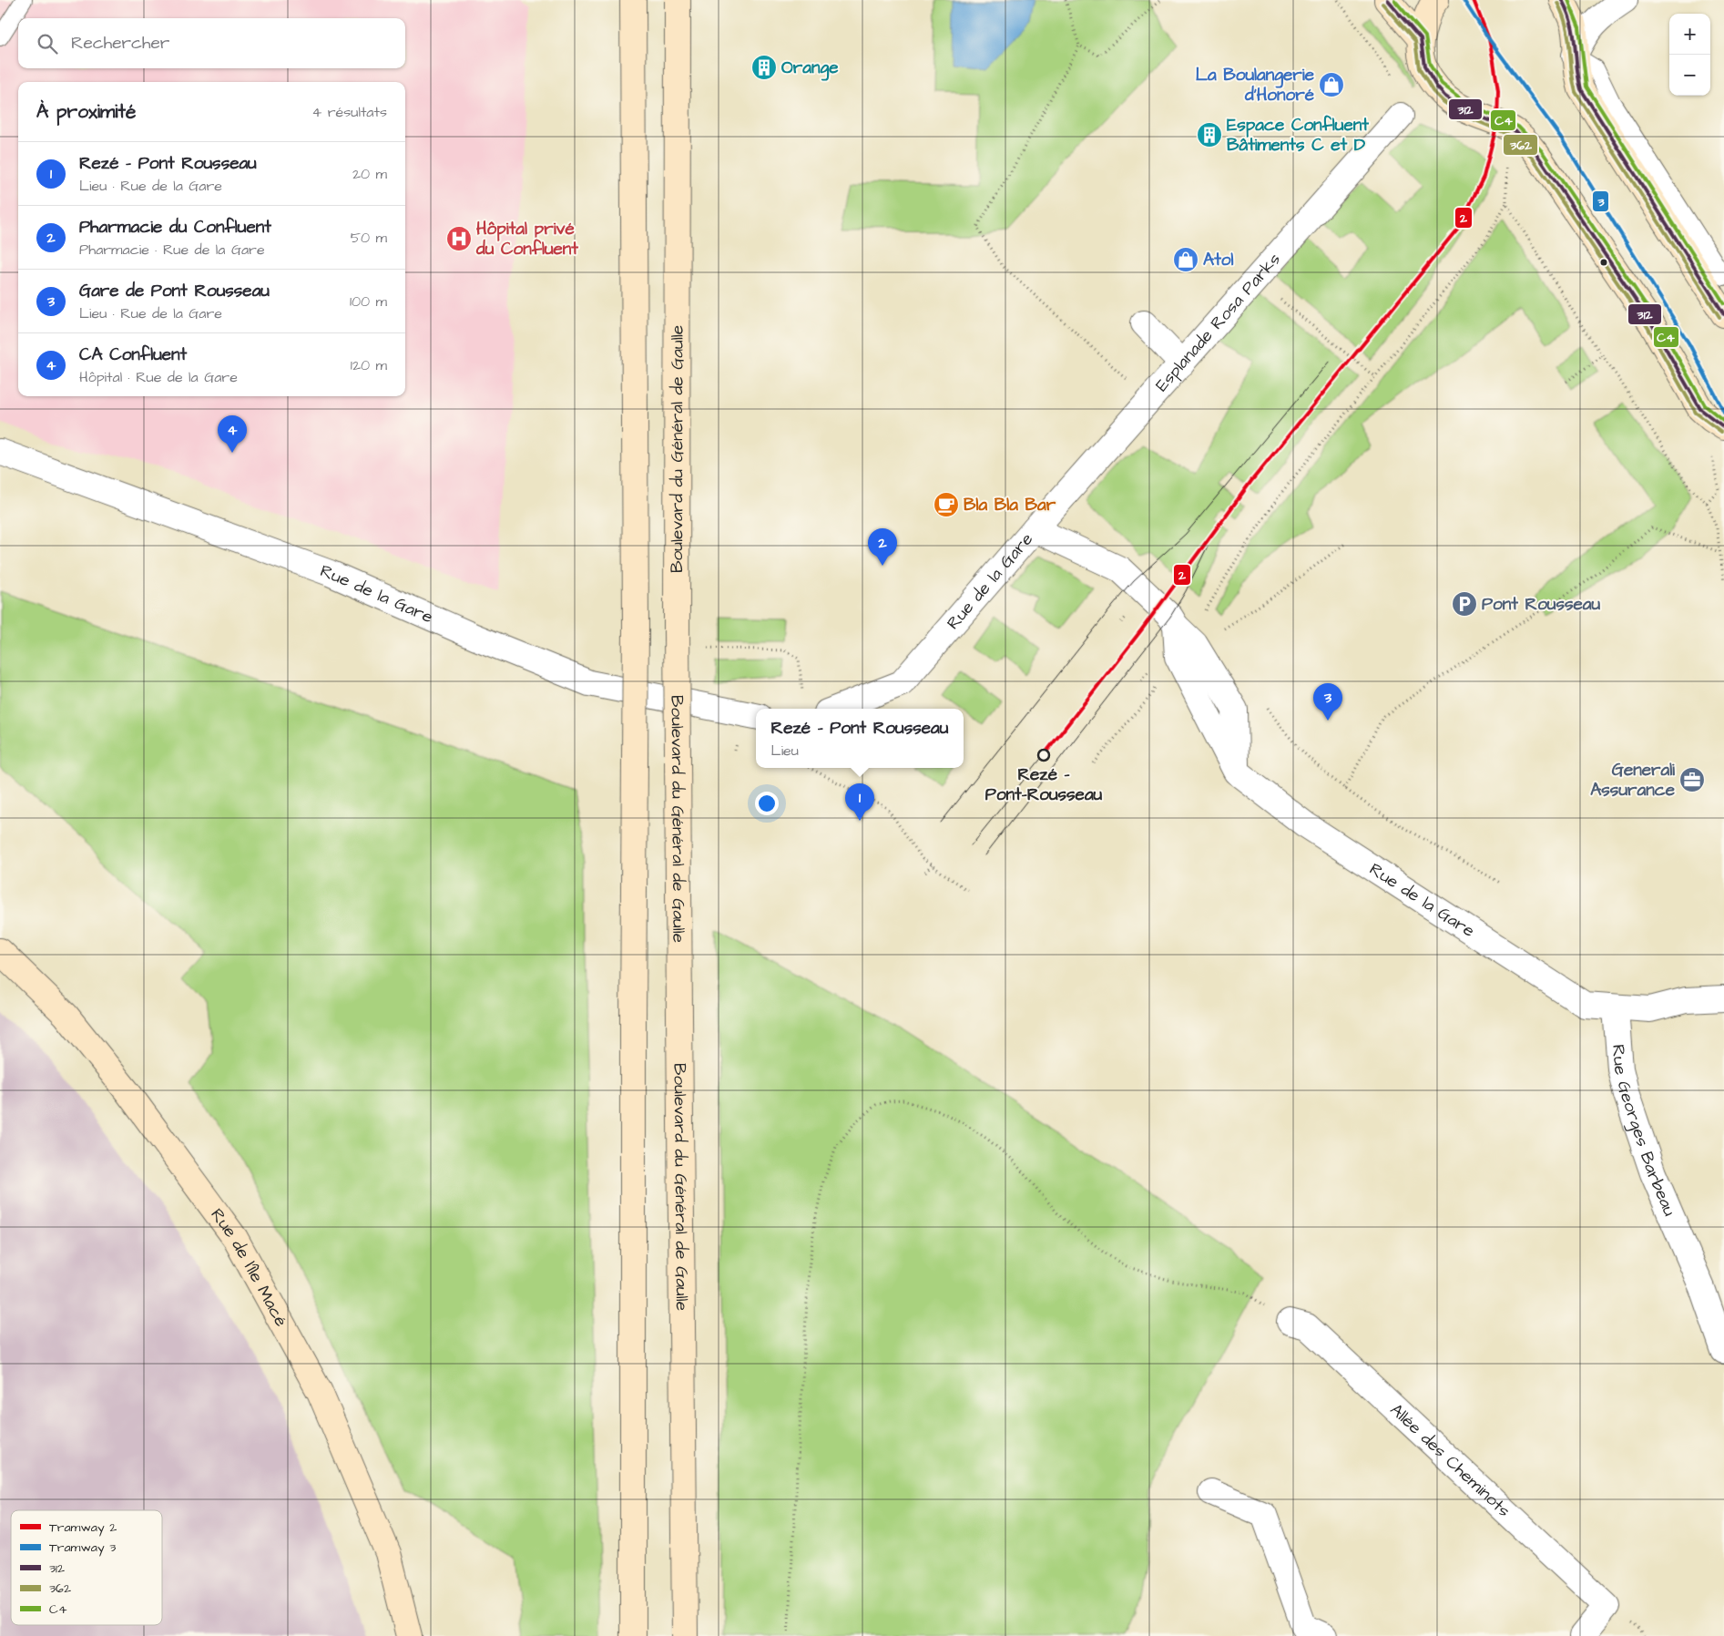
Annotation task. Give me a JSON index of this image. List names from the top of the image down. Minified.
{"streets":{"main road":["Boulevard du Général de Gaulle","Rue de l'Île Macé"],"street":["Esplanade Rosa Parks","Rue de la Gare","Rue Georges Barbeau","Allée des Cheminots"]},"crossings":[["Esplanade Rosa Parks","Rue de la Gare"],["Rue de la Gare","Rue Georges Barbeau"]],"places":{"building":["Orange","Espace Confluent Bâtiments C et D"],"shop":["La Boulangerie d'Honoré","Atol"],"hospital":["Hôpital privé du Confluent"],"cafe":["Bla Bla Bar"],"parking":["Pont Rousseau"],"other":["Rezé - Pont-Rousseau"],"office":["Generali Assurance"]},"lines":["tram line 2","tram line 3","transit line 312","transit line C4","transit line 362"],"legend":["Tramway 2","Tramway 3","312","362","C4"],"page":{"map_buttons":["+","−"],"search":"Rechercher","heading":["À proximité","4 résultats"],"list":[{"mark":"1","name":"Rezé - Pont Rousseau","note":"Lieu · Rue de la Gare","value":"20 m"},{"mark":"2","name":"Pharmacie du Confluent","note":"Pharmacie · Rue de la Gare","value":"50 m"},{"mark":"3","name":"Gare de Pont Rousseau","note":"Lieu · Rue de la Gare","value":"100 m"},{"mark":"4","name":"CA Confluent","note":"Hôpital · Rue de la Gare","value":"120 m"}],"pins":["4","2","3","1"],"popup":["Rezé - Pont Rousseau","Lieu"]}}
